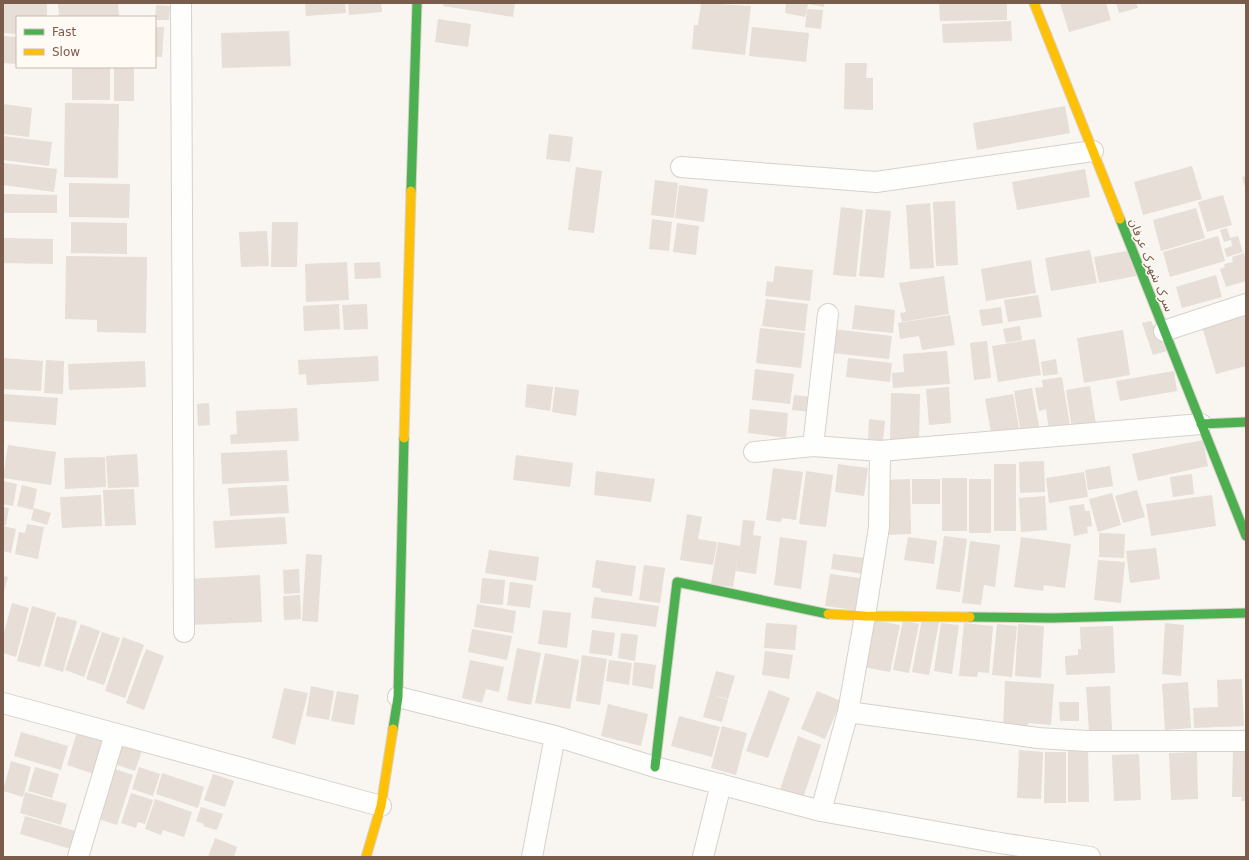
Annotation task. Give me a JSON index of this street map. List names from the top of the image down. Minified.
{"streets":{"street":["سرک شهرک عرفان"]},"legend":["Fast","Slow"]}
